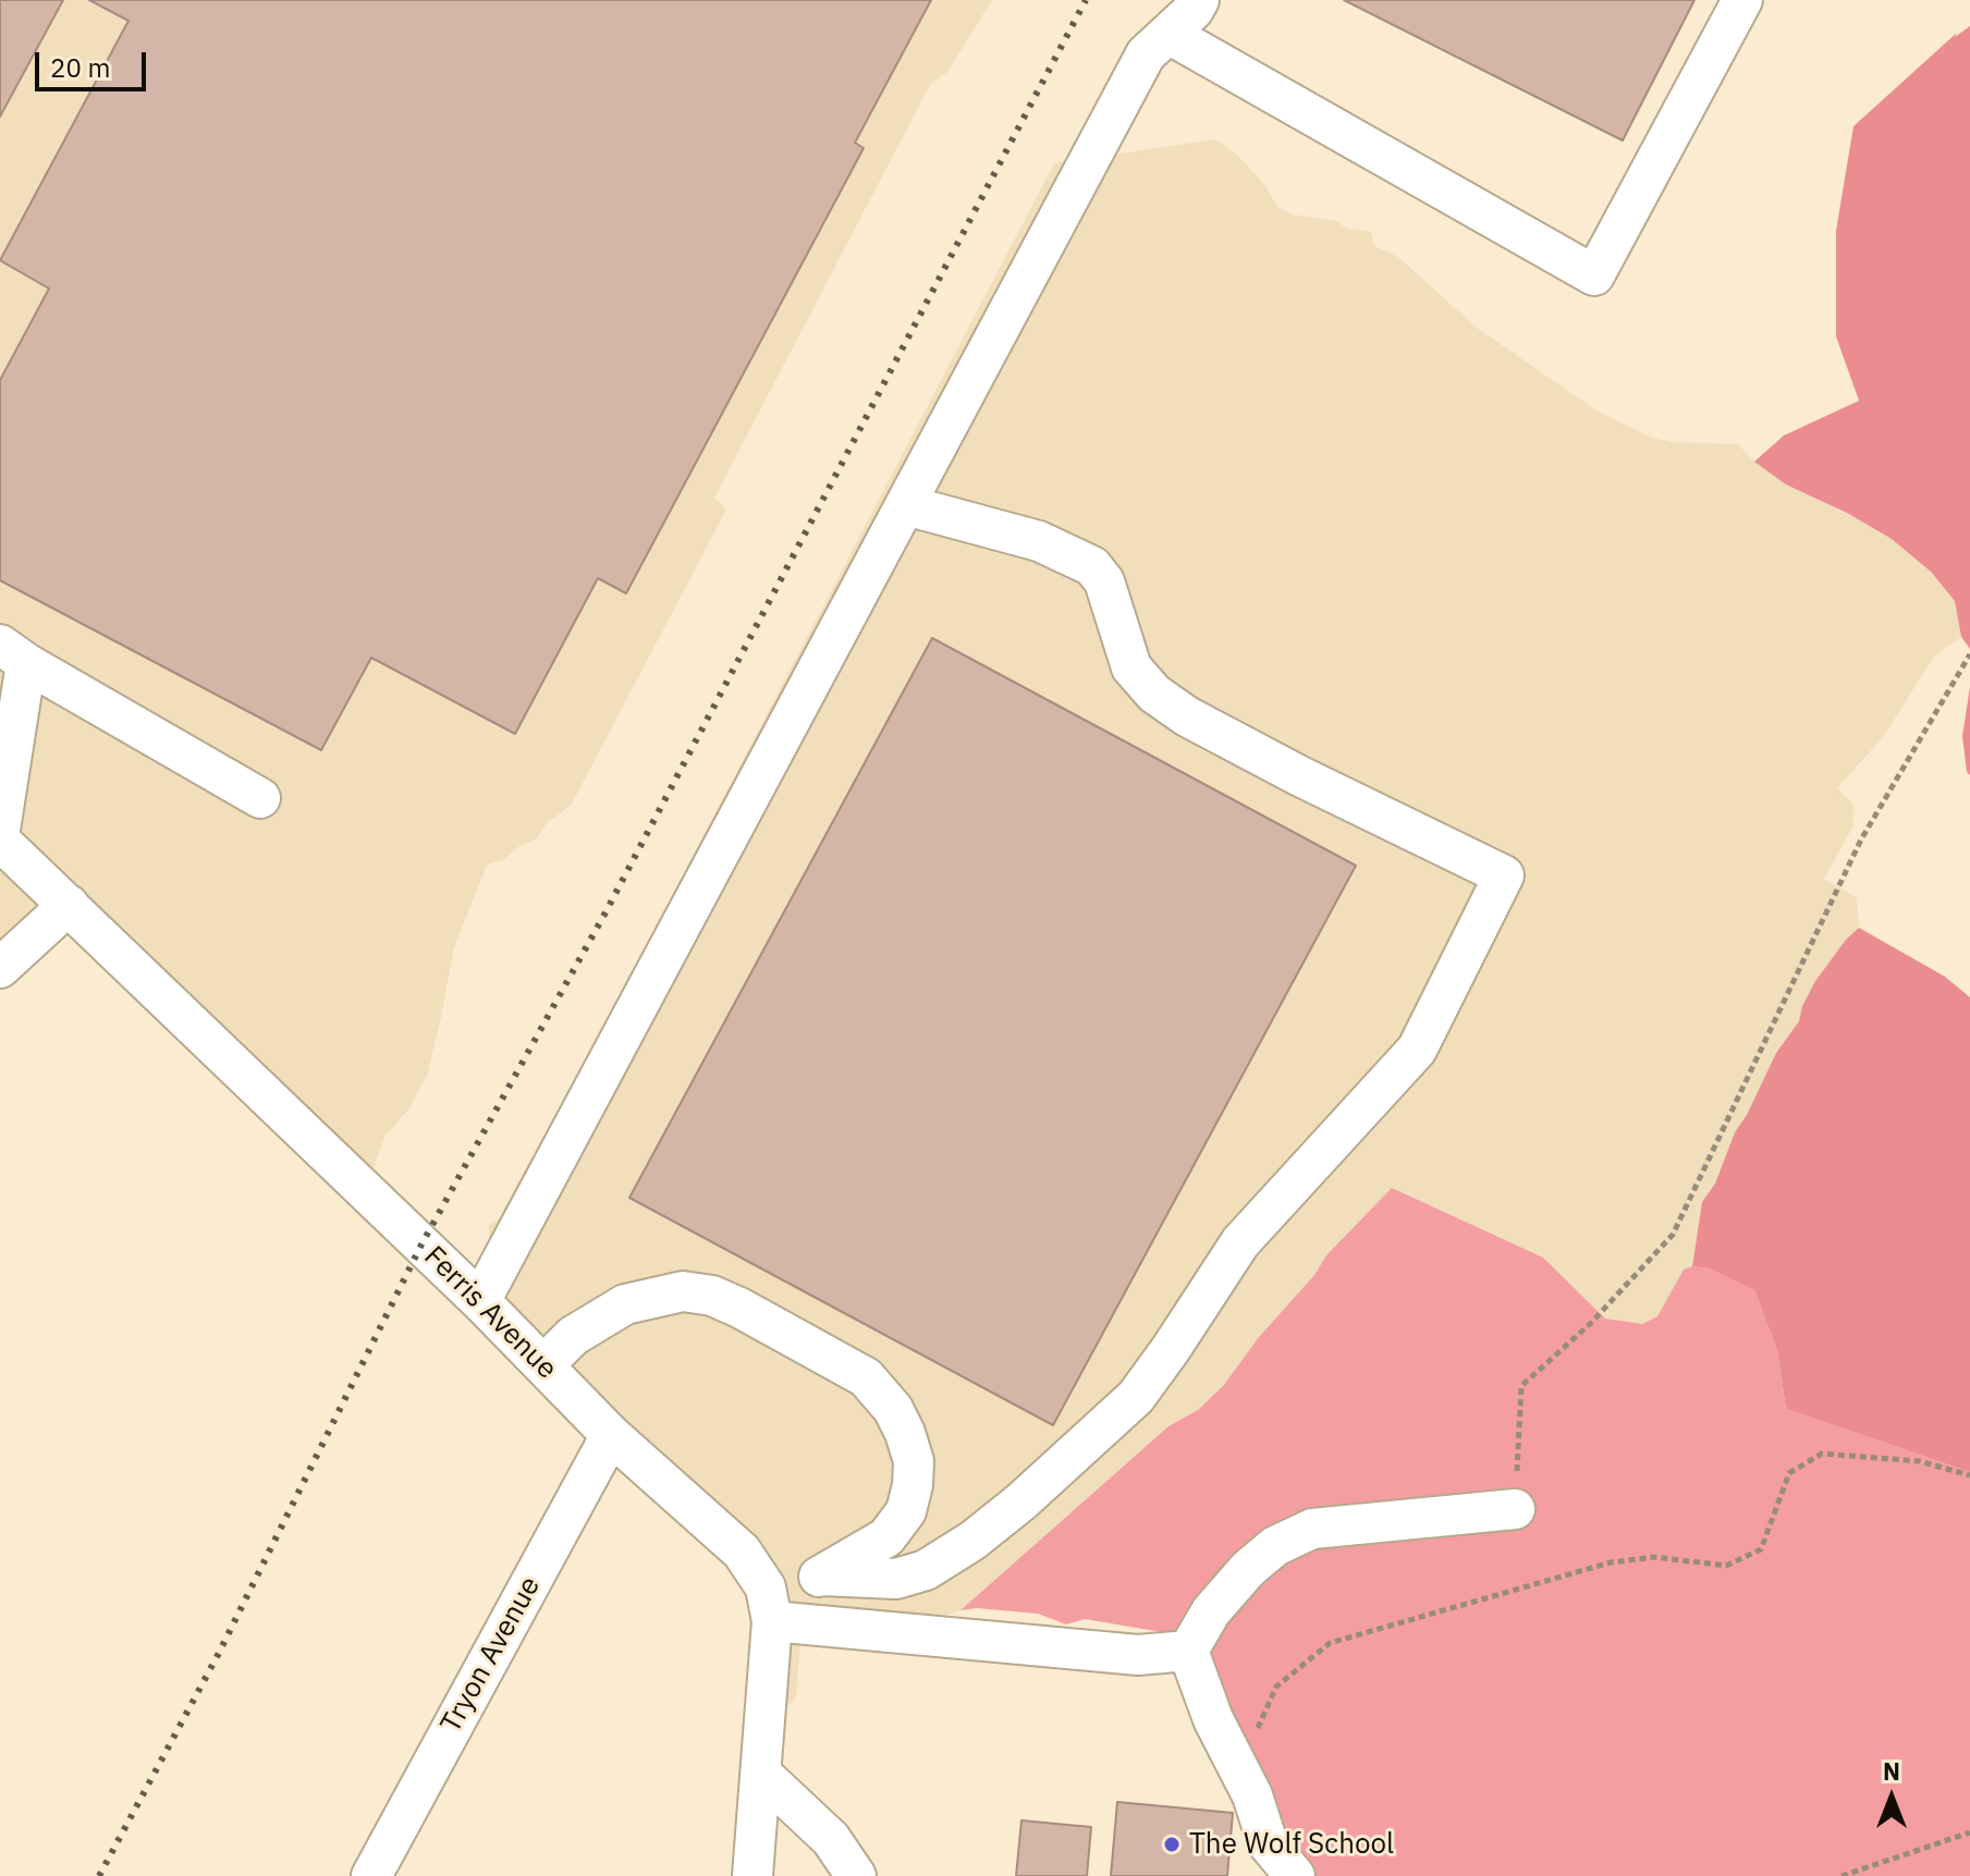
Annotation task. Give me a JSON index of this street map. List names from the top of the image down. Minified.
{"streets":{"street":["Ferris Avenue","Tryon Avenue"]},"crossings":[["Ferris Avenue","Tryon Avenue"]],"places":["The Wolf School"],"scale_bar":"20 m","north":"top"}
